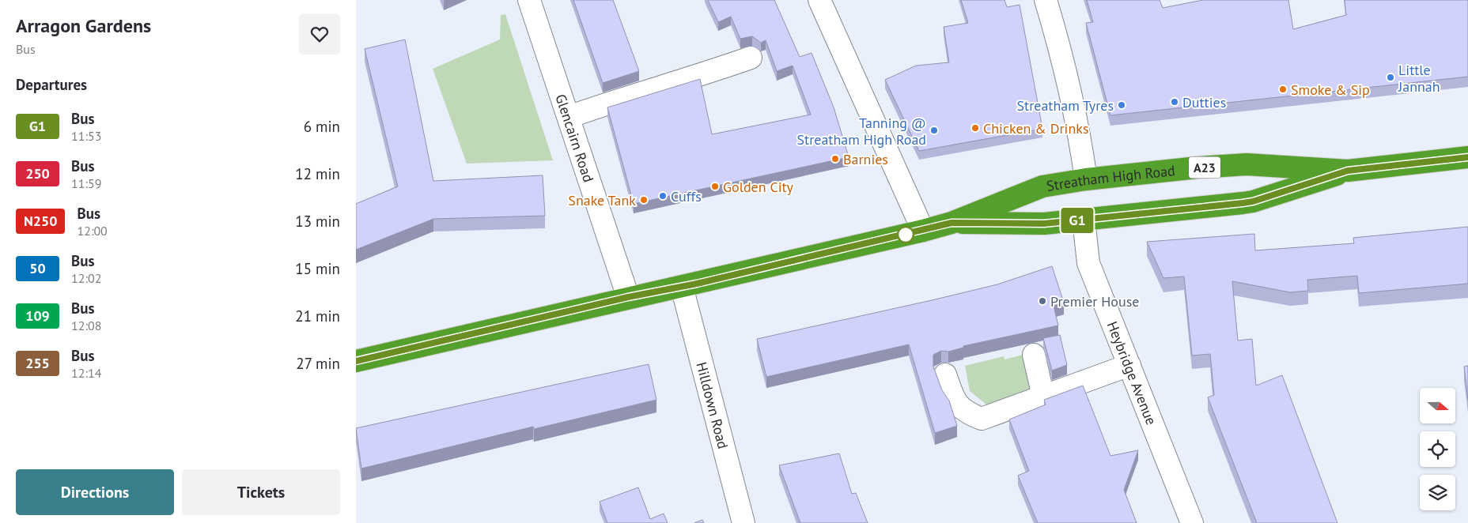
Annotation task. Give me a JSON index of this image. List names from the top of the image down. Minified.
{"streets":{"highway":["A23","Streatham High Road"],"street":["Glencairn Road","Heybridge Avenue","Hilldown Road"]},"crossings":[["Glencairn Road","Streatham High Road"],["Streatham High Road","Heybridge Avenue"],["Streatham High Road","Hilldown Road"]],"places":["Little Jannah","Smoke & Sip","Dutties","Streatham Tyres","Chicken & Drinks","Tanning @ Streatham High Road","Barnies","Golden City","Cuffs","Snake Tank","Premier House"],"lines":["bus line G1"],"north":"right","page":{"heading":[["Arragon Gardens","Bus"],"Departures"],"on_map":"G1","list":[{"mark":"G1","name":"Bus","note":"11:53","value":"6 min"},{"mark":"250","name":"Bus","note":"11:59","value":"12 min"},{"mark":"N250","name":"Bus","note":"12:00","value":"13 min"},{"mark":"50","name":"Bus","note":"12:02","value":"15 min"},{"mark":"109","name":"Bus","note":"12:08","value":"21 min"},{"mark":"255","name":"Bus","note":"12:14","value":"27 min"}],"buttons":["Directions","Tickets"]}}
